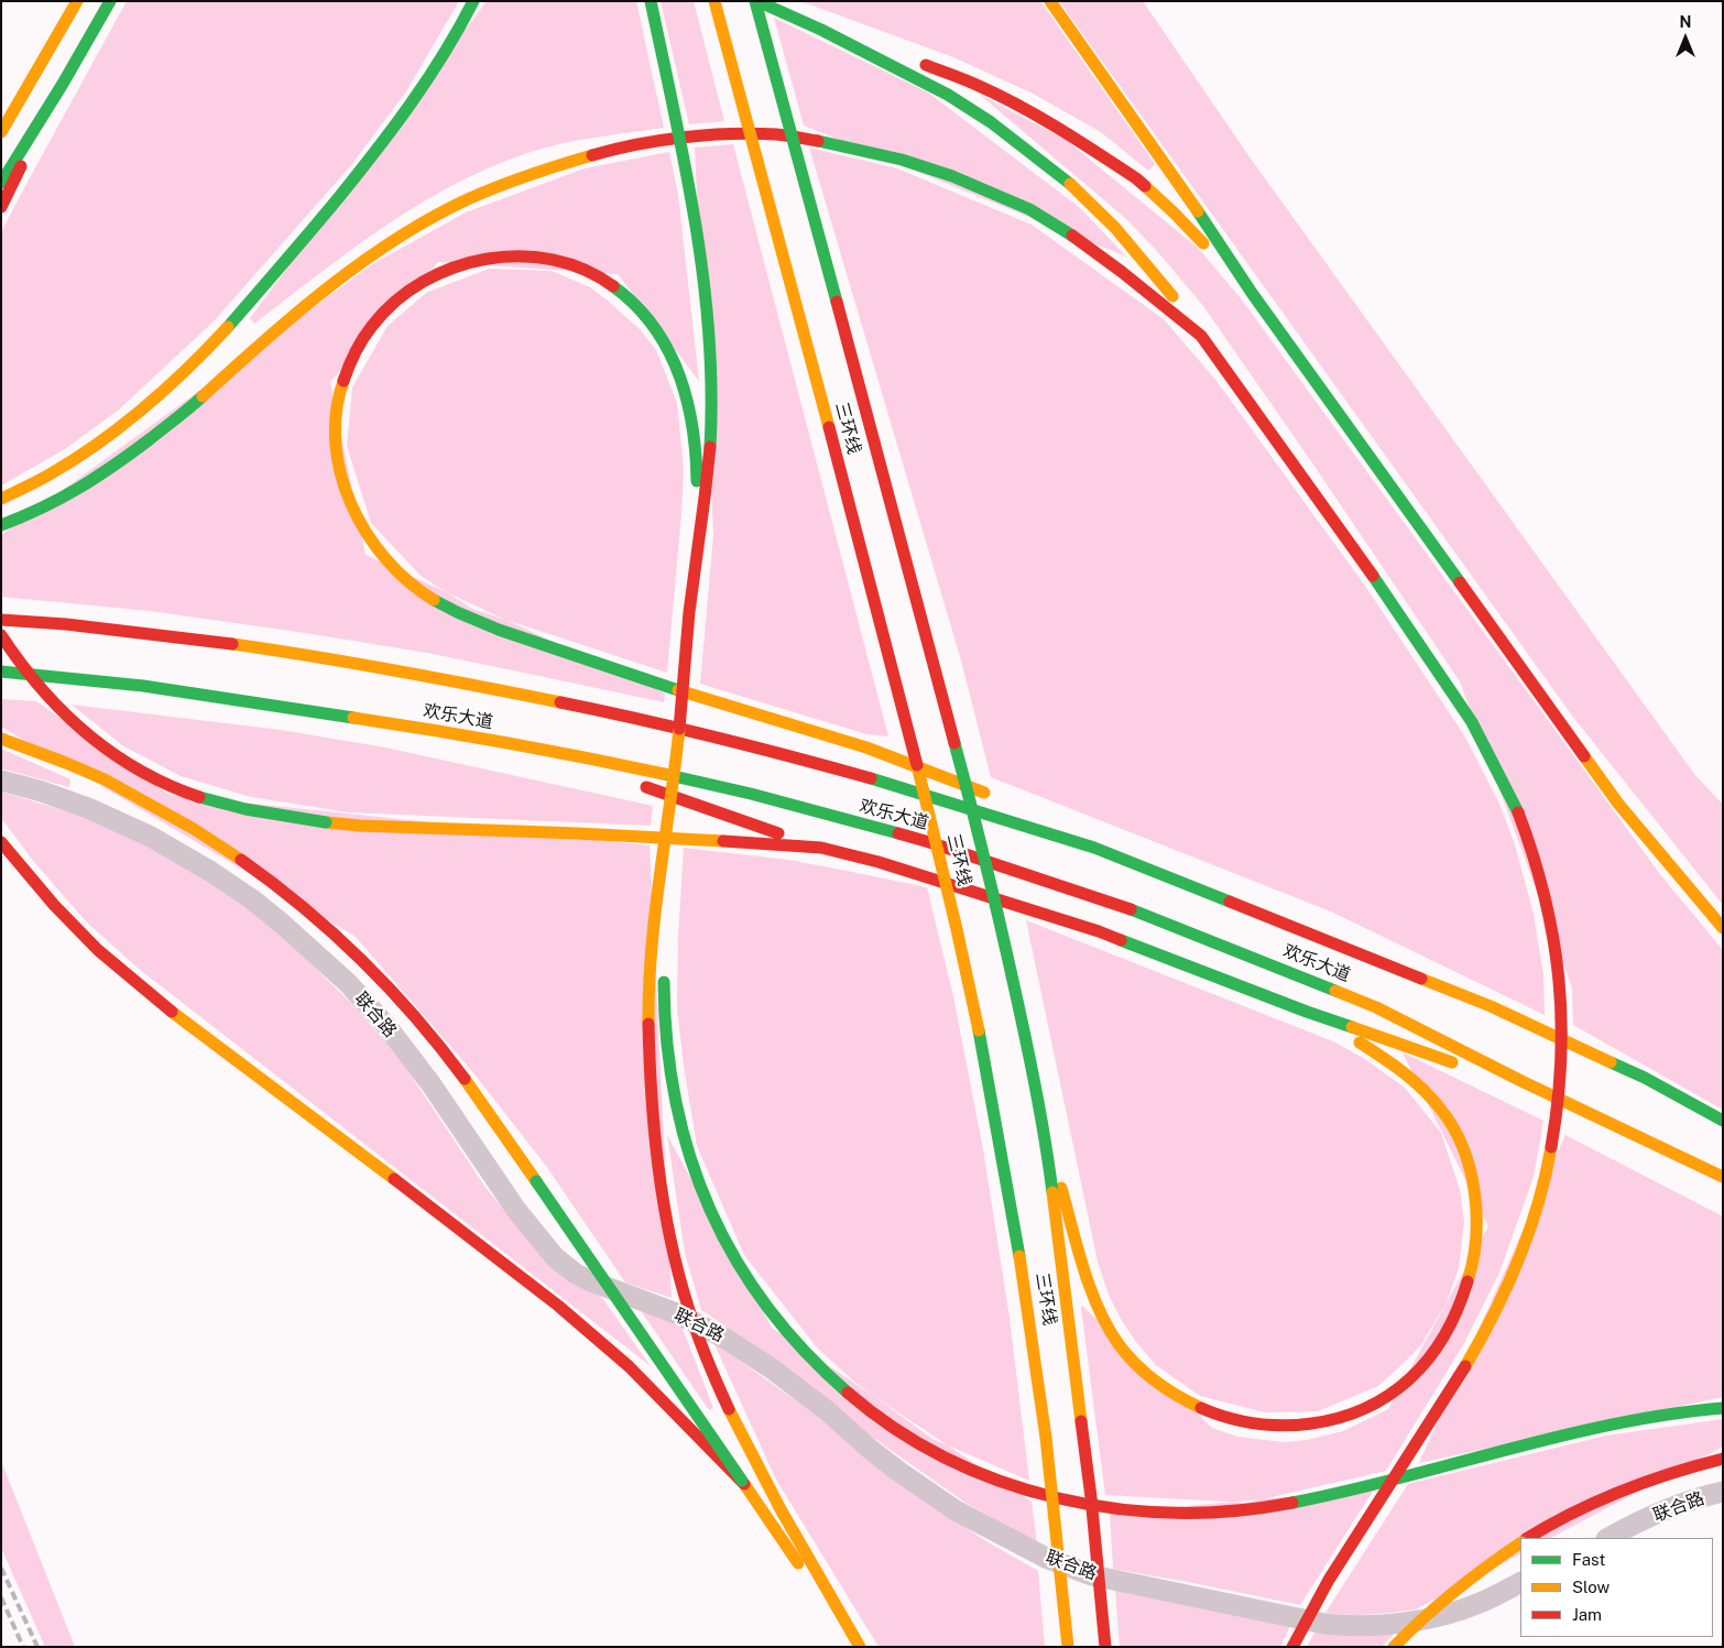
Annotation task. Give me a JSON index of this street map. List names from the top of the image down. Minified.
{"streets":{"highway":["三环线","欢乐大道"],"street":["联合路"]},"legend":["Fast","Slow","Jam"],"north":"top"}
